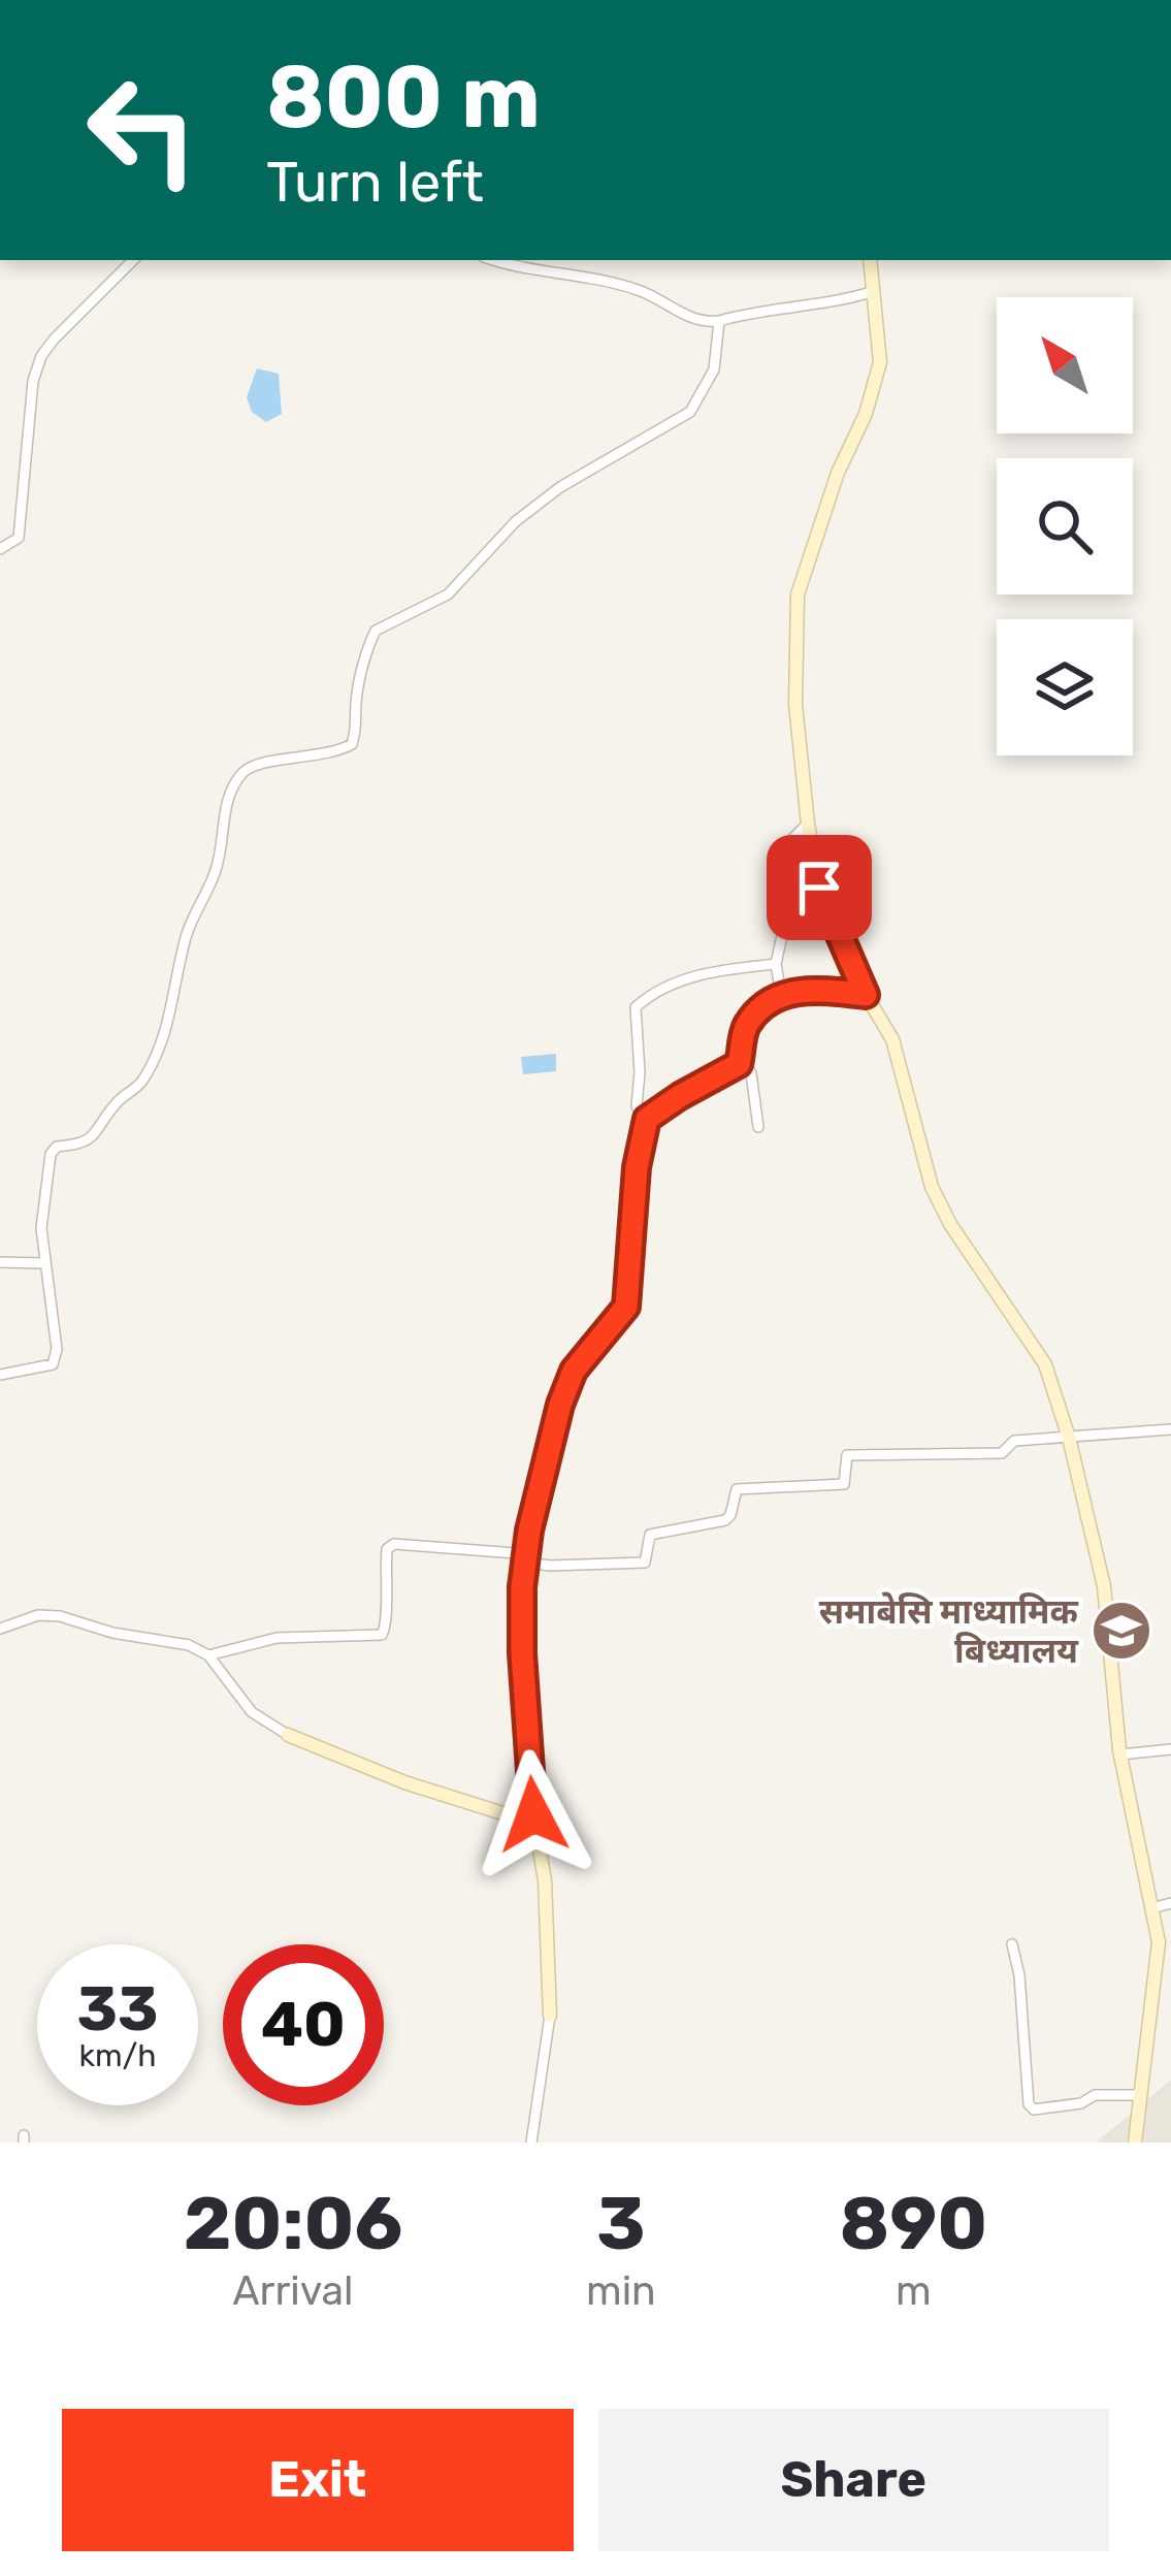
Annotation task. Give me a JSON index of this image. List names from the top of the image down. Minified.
{"places":{"school or university":["समाबेसि माध्यामिक बिध्यालय"]},"north":"top left","page":{"turn":["800 m","Turn left"],"speed":"33 km/h","limit":"40","eta":["20:06","Arrival","3","min","890","m"],"buttons":["Exit","Share"]}}
